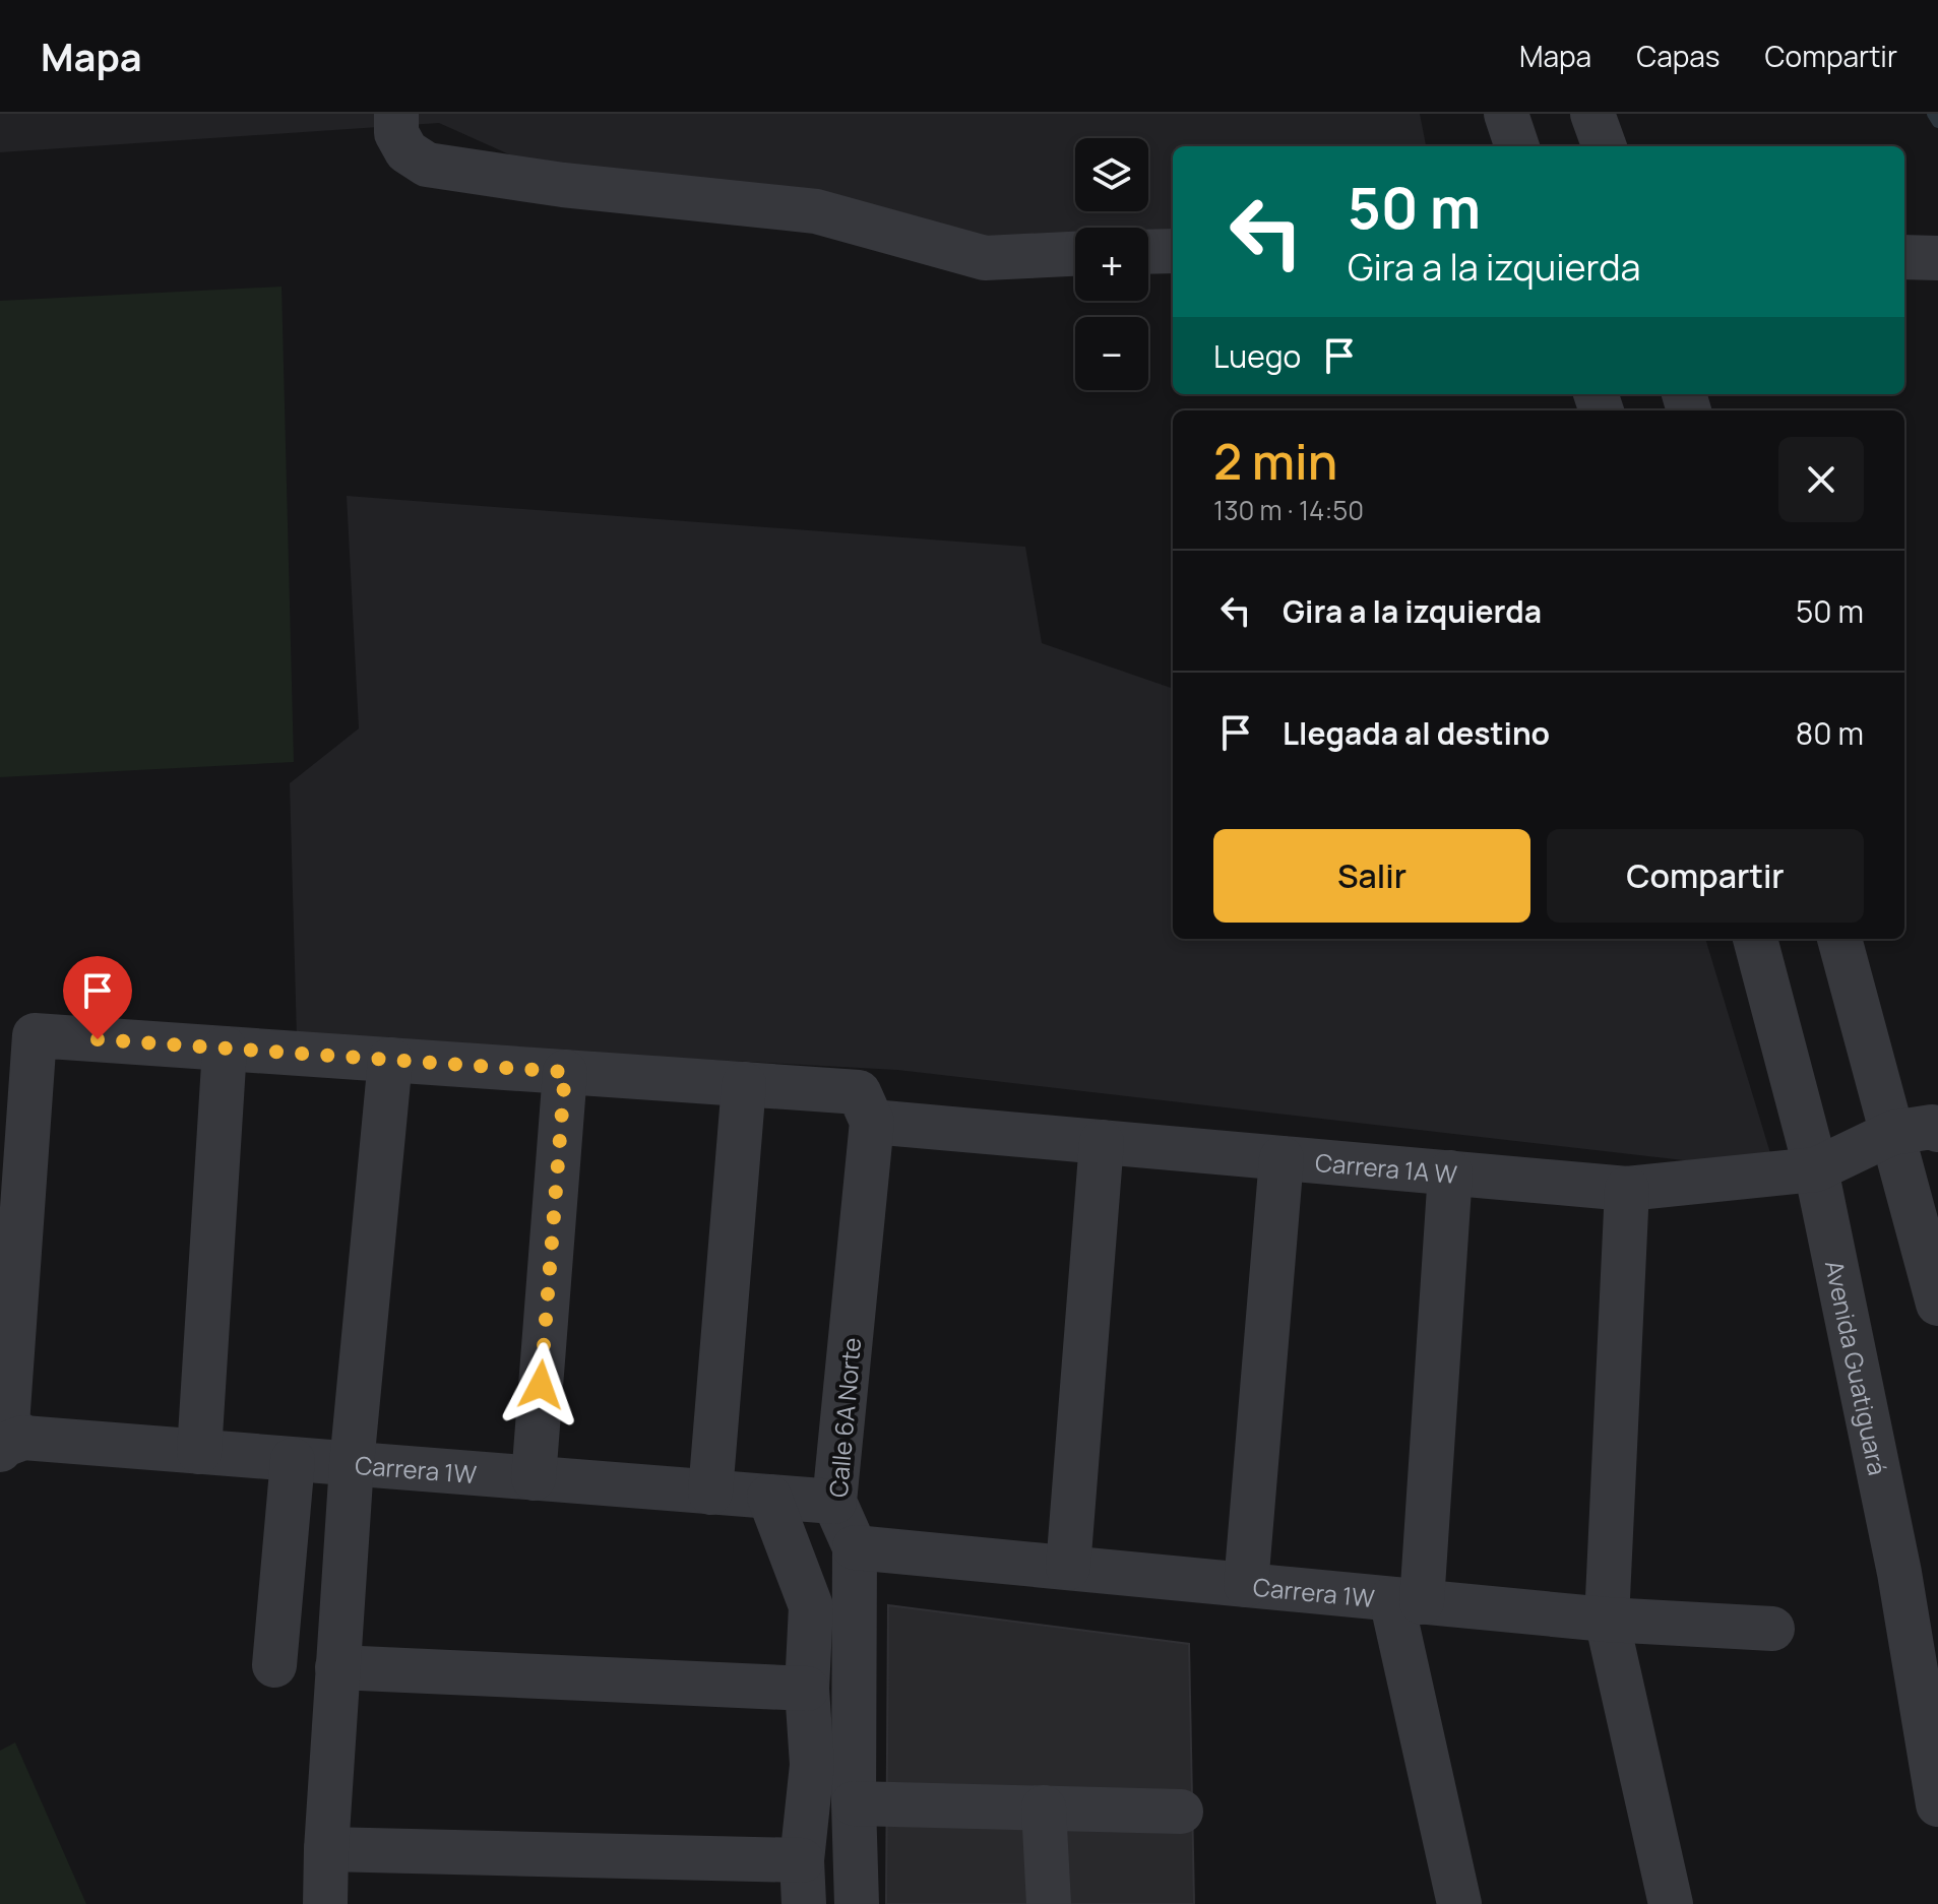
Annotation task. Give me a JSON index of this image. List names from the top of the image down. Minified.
{"streets":{"street":["Carrera 1A W","Avenida Guatiguará","Calle 6A Norte","Carrera 1W"]},"crossings":[["Carrera 1A W","Avenida Guatiguará"],["Carrera 1A W","Calle 6A Norte"],["Calle 6A Norte","Carrera 1W"]],"page":{"header":"Mapa","nav":["Mapa","Capas","Compartir"],"map_buttons":["+","−"],"turn":["50 m","Gira a la izquierda"],"then":"Luego","heading":["2 min","130 m · 14:50"],"list":[{"name":"Gira a la izquierda","value":"50 m"},{"name":"Llegada al destino","value":"80 m"}],"buttons":["Salir","Compartir"]}}
